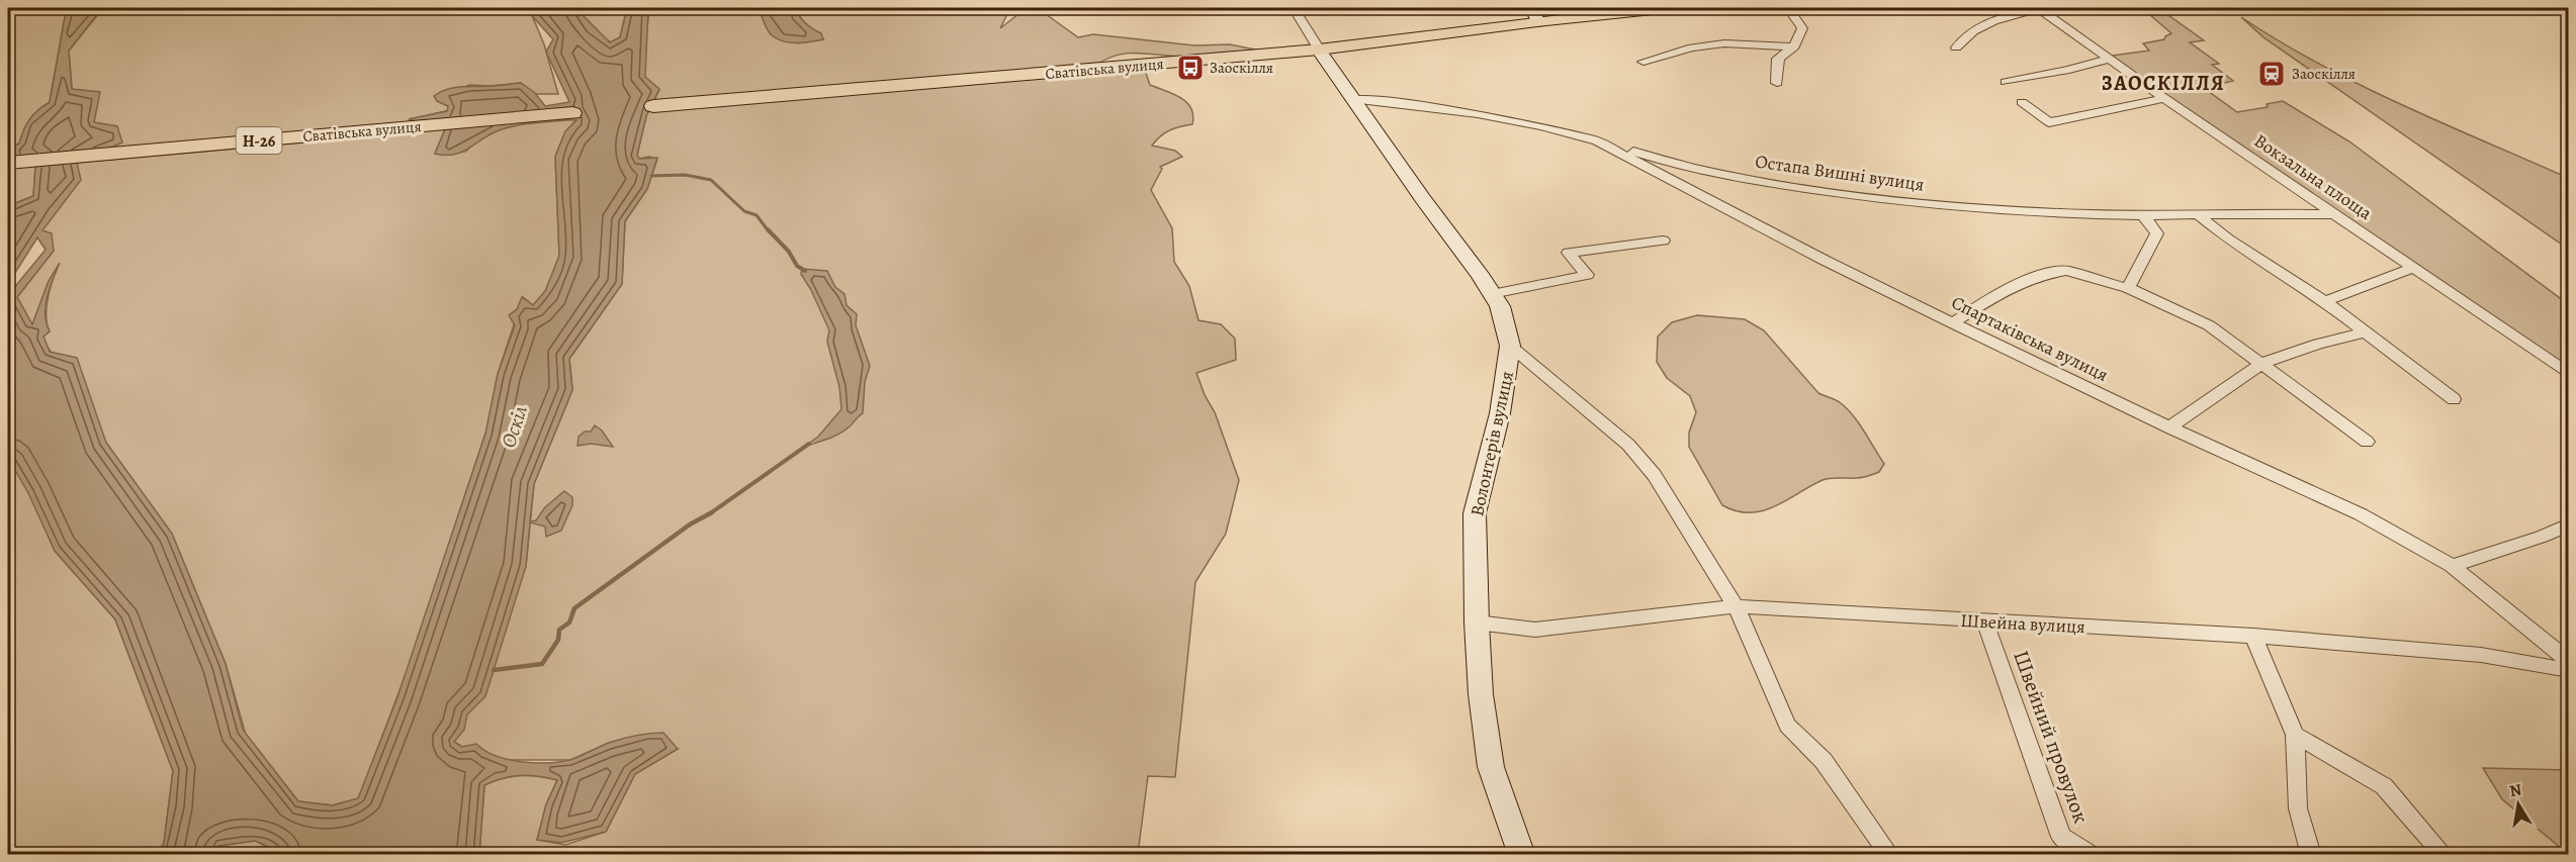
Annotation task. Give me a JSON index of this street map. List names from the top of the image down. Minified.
{"streets":{"main road":["Сватівська вулиця","Н-26"],"street":["Остапа Вишні вулиця","Вокзальна площа","Спартаківська вулиця","Волонтерів вулиця","Швейна вулиця","Швейний провулок"]},"crossings":[["Сватівська вулиця","Волонтерів вулиця"],["Остапа Вишні вулиця","Вокзальна площа"],["Остапа Вишні вулиця","Спартаківська вулиця"],["Остапа Вишні вулиця","Волонтерів вулиця"],["Волонтерів вулиця","Швейна вулиця"],["Швейна вулиця","Швейний провулок"]],"districts":["ЗАОСКIЛЛЯ"],"water":["Оскіл"],"places":{"bus stop":["Заоскілля"],"station":["Заоскiлля"]},"north":"top"}
